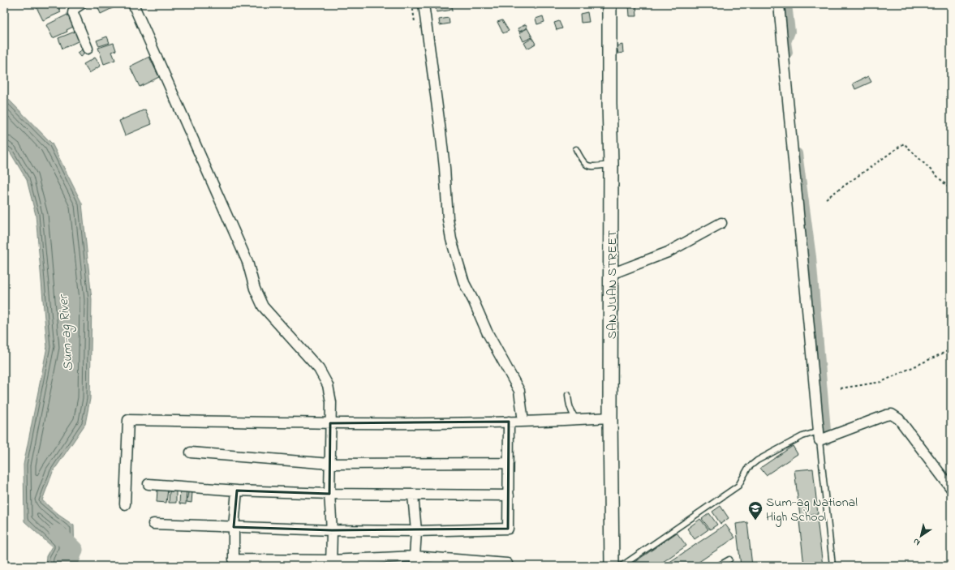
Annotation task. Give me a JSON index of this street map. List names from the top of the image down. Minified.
{"streets":{"main road":["SAN JUAN STREET"]},"water":["Sum-ag River"],"places":{"school or university":["Sum-ag National High School"]},"north":"bottom left"}
